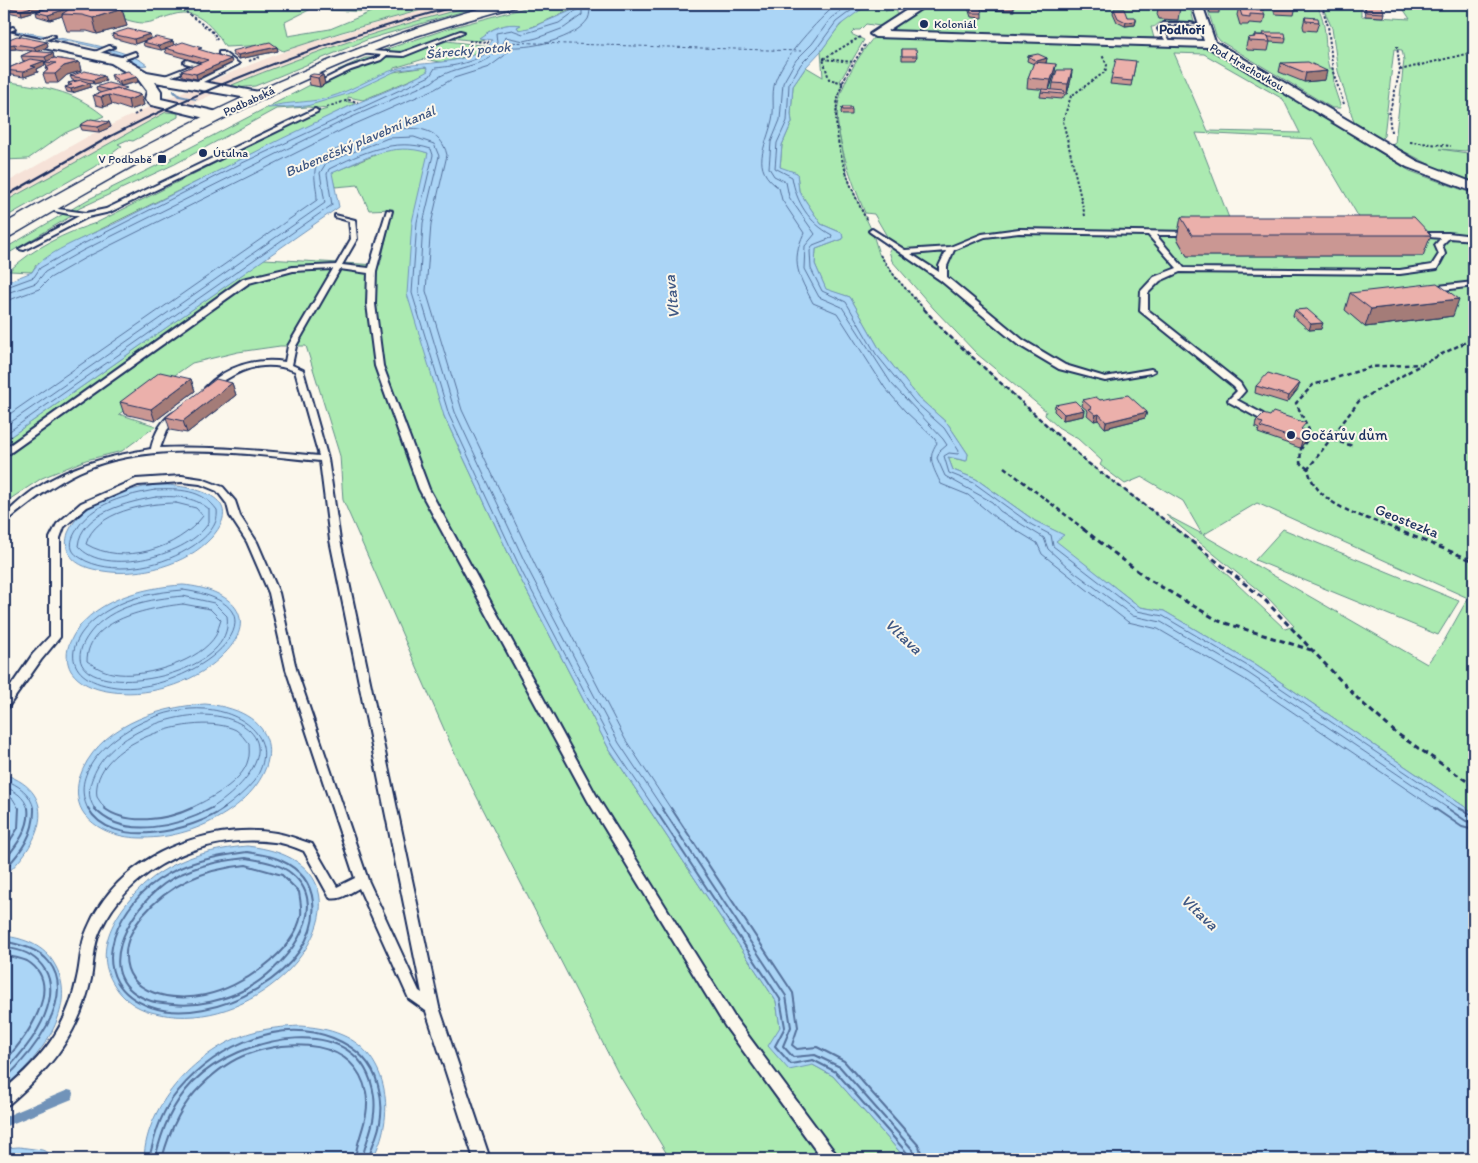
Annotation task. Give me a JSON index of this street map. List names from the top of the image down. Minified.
{"streets":{"main road":["Podbabská"],"street":["Pod Hrachovkou"],"path":["Geostezka"]},"districts":["Podhoří"],"water":["Šárecký potok","Bubenečský plavební kanál","Vltava"],"places":{"other":["Koloniál","Útulna","Gočárův dům"],"transit":["V Podbabě"]}}
